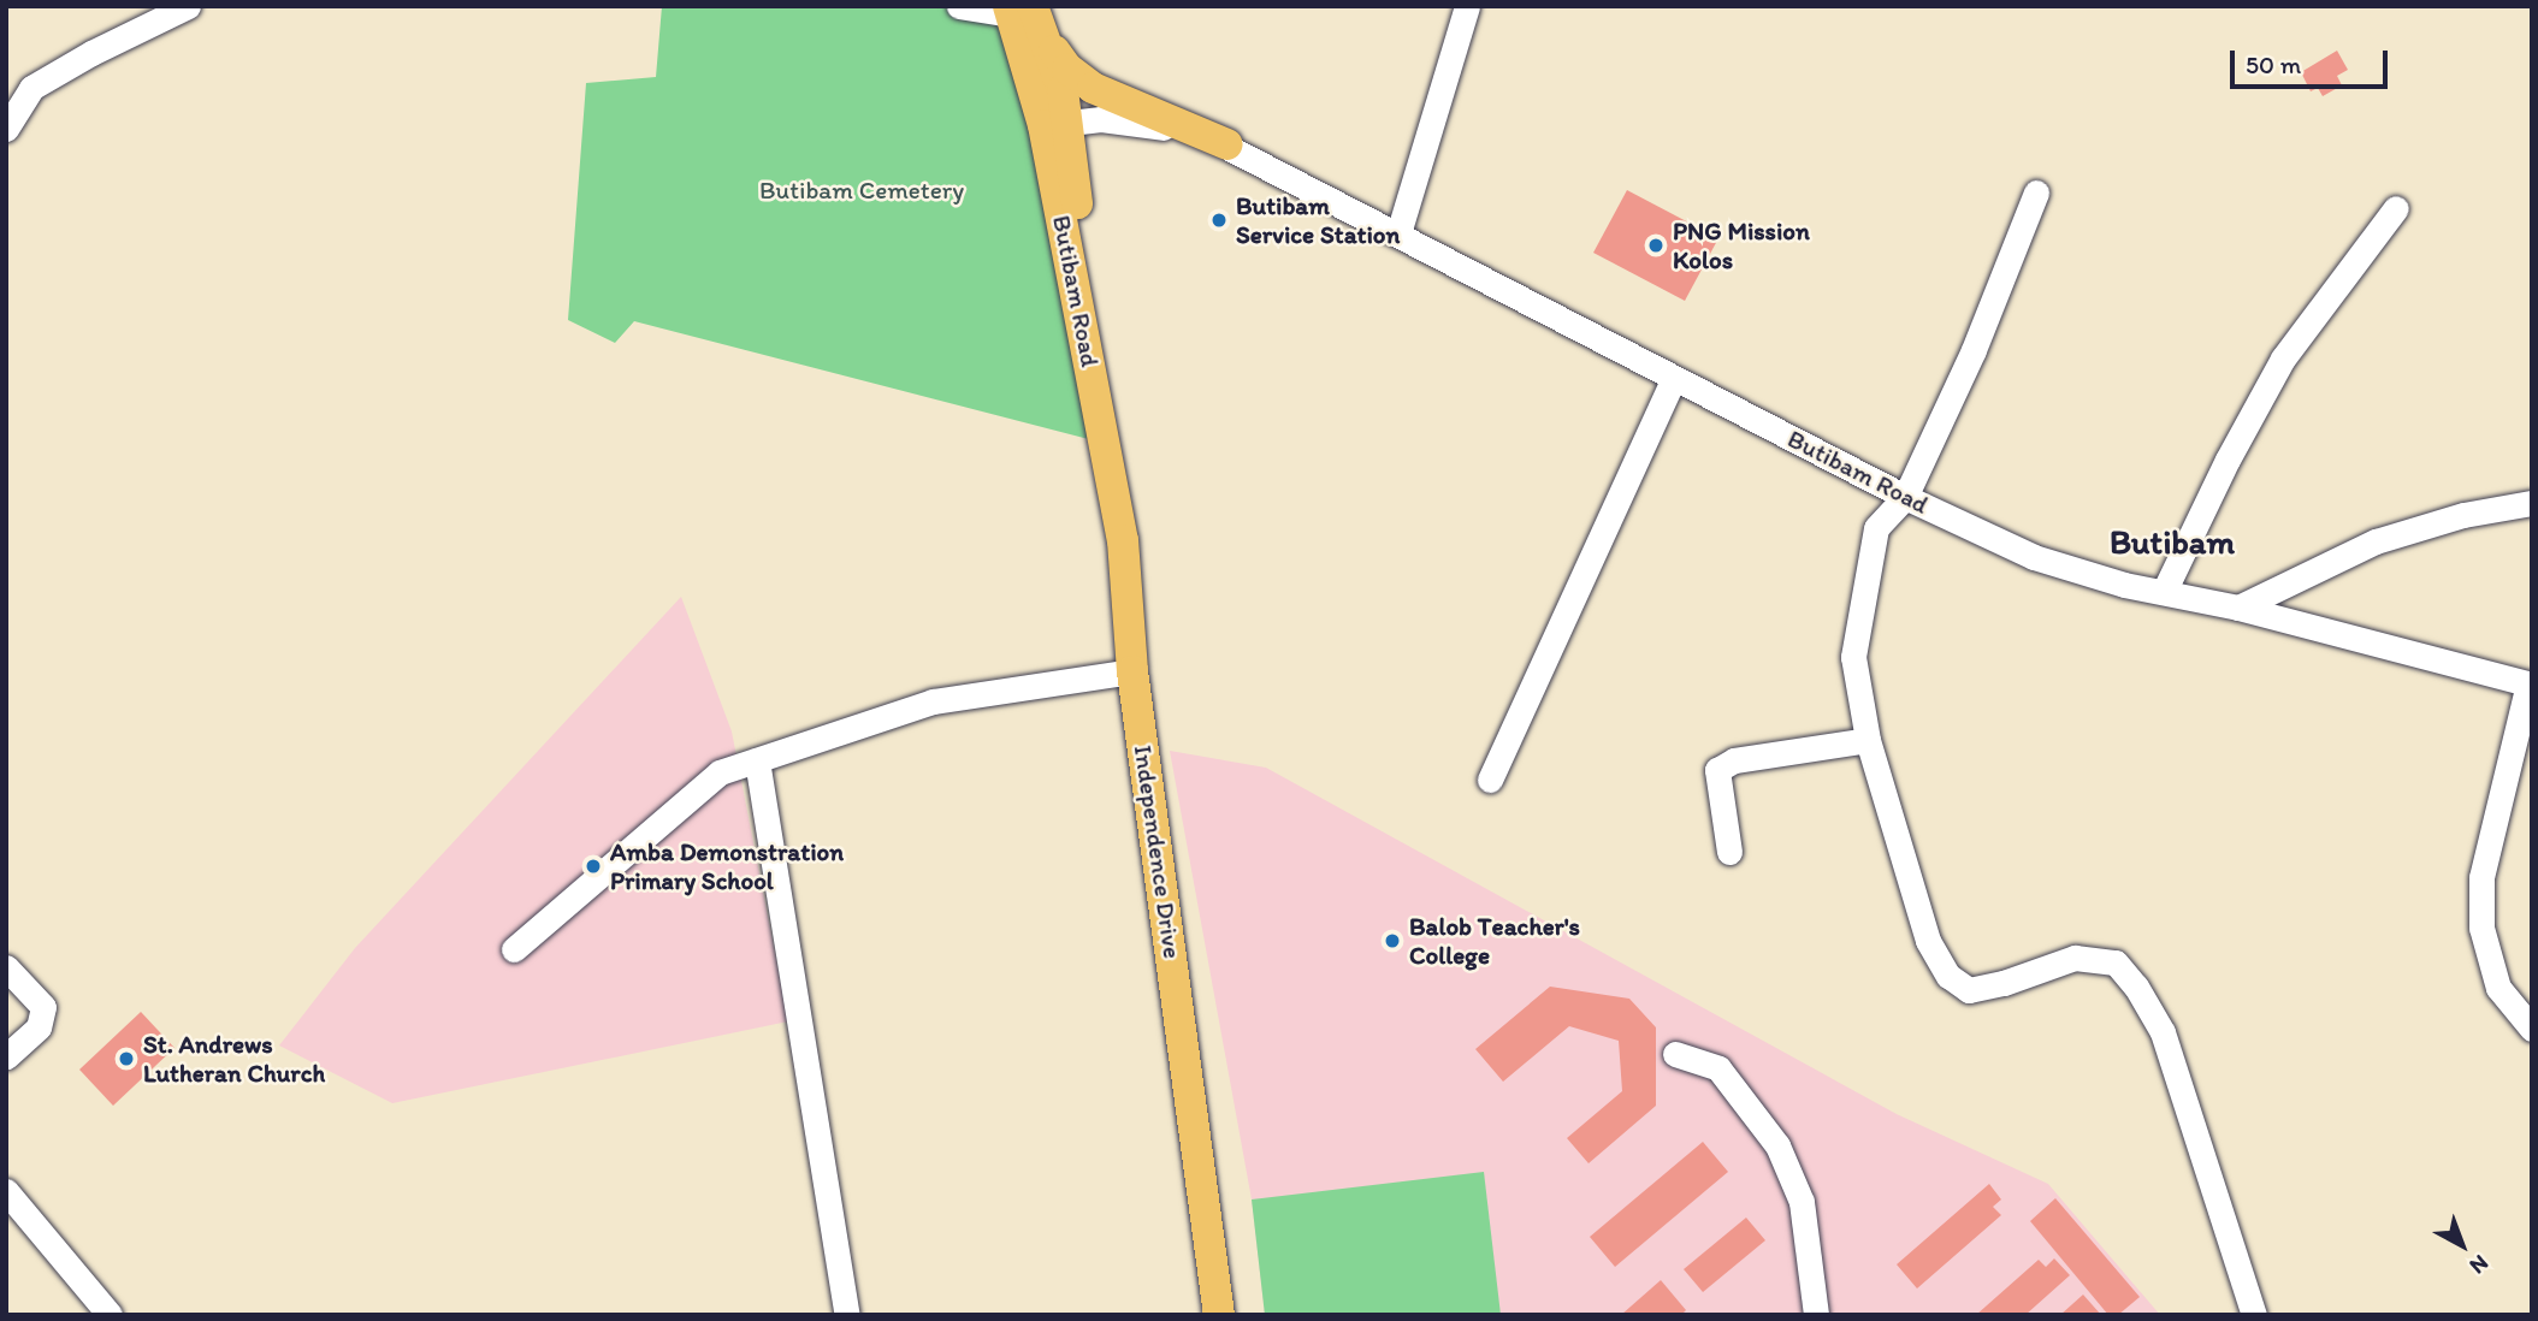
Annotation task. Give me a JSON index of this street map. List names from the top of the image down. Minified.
{"streets":{"main road":["Butibam Road","Independence Drive"]},"crossings":[["Butibam Road","Independence Drive"]],"districts":["Butibam"],"parks":["Butibam Cemetery"],"places":["Butibam Service Station","PNG Mission Kolos","Amba Demonstration Primary School","Balob Teacher's College","St. Andrews Lutheran Church"],"scale_bar":"50 m","north":"bottom right"}
